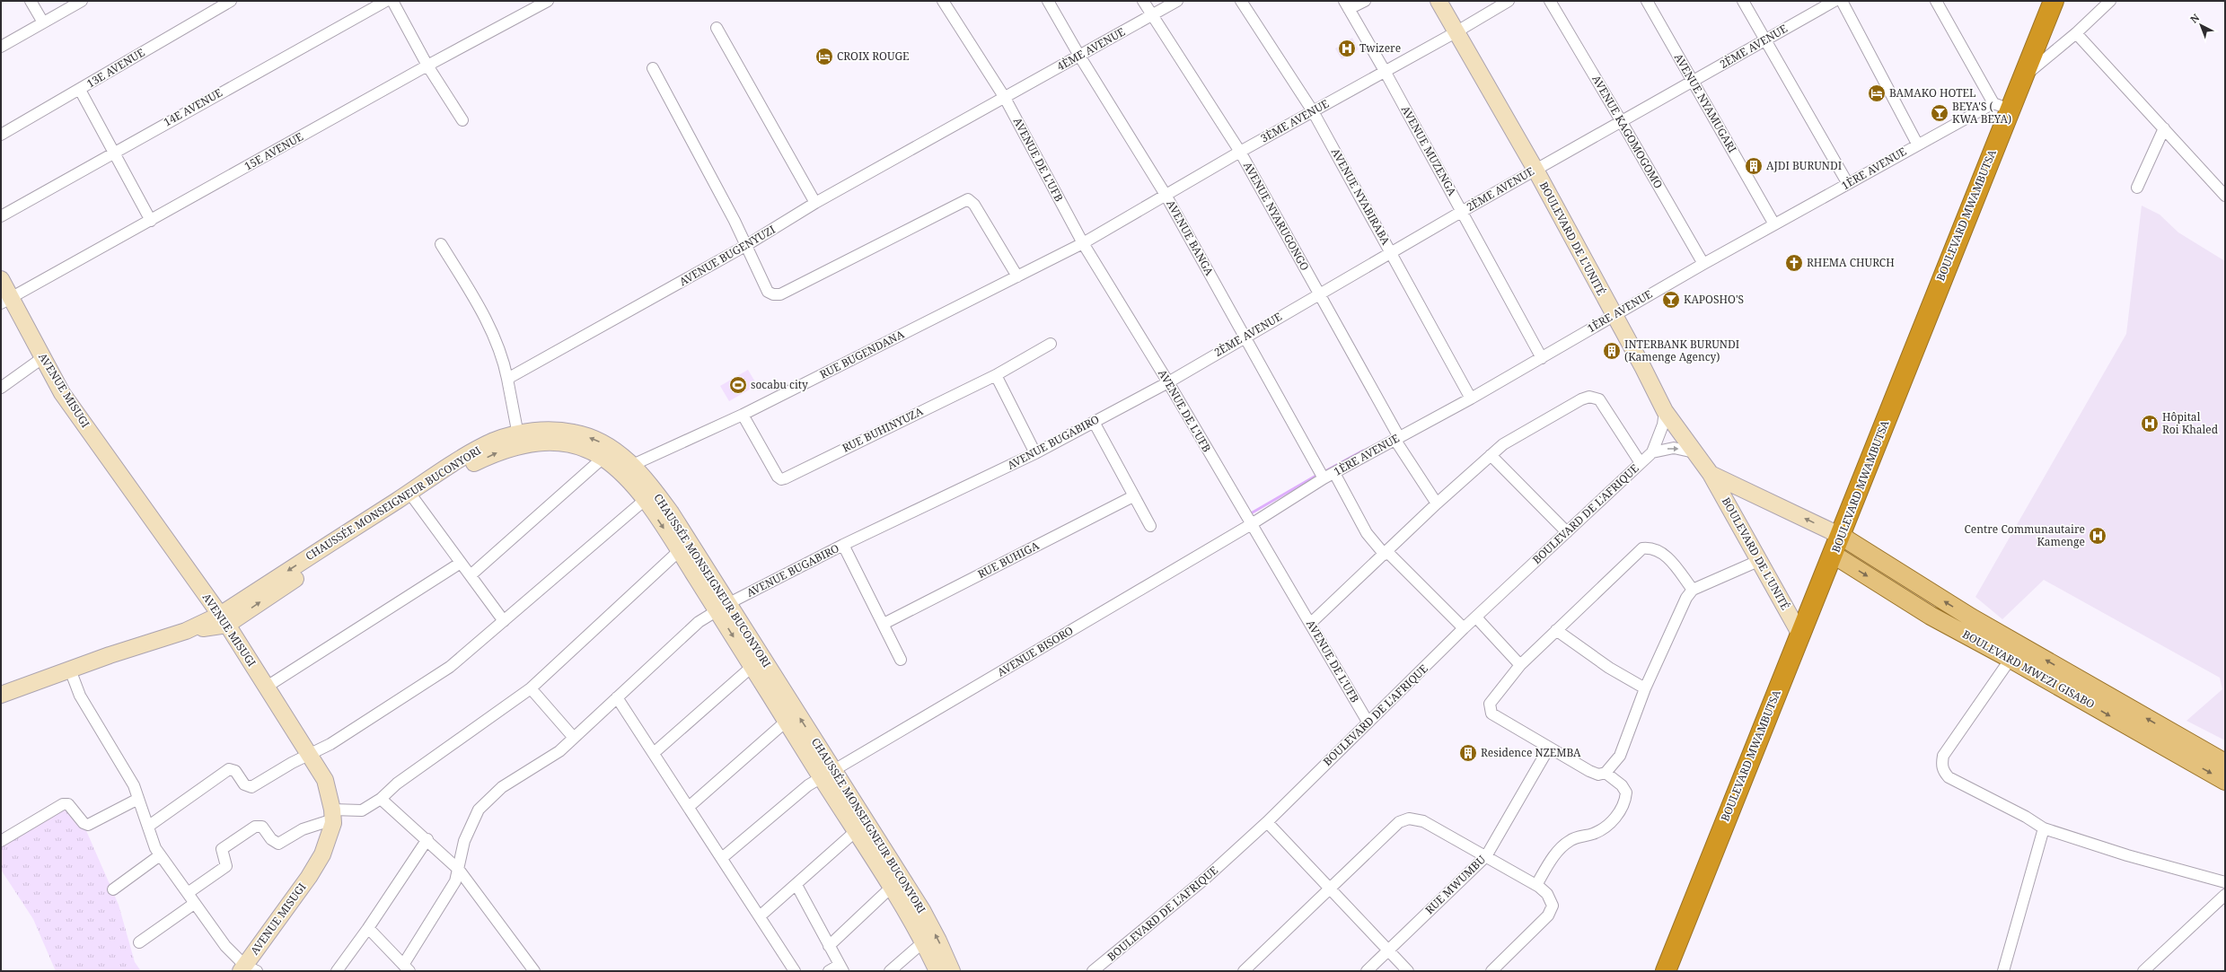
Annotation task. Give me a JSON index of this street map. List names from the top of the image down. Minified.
{"streets":{"highway":["BOULEVARD MWAMBUTSA"],"main road":["BOULEVARD MWEZI GISABO"],"street":["2ÈME AVENUE","4ÈME AVENUE","13E AVENUE","AVENUE NYAMUGARI","14E AVENUE","3ÈME AVENUE","AVENUE KAGOMOGOMO","AVENUE MUZENGA","15E AVENUE","AVENUE DE L'UFB","1ÈRE AVENUE","AVENUE NYABIRABA","AVENUE NYARUGONGO","AVENUE BANGA","BOULEVARD DE L'UNITÉ","AVENUE BUGENYUZI","RUE BUGENDANA","AVENUE MISUGI","RUE BUHINYUZA","AVENUE BUGABIRO","CHAUSSÉE MONSEIGNEUR BUCONYORI","BOULEVARD DE L'AFRIQUE","RUE BUHIGA","AVENUE BISORO","RUE MWUMBU"]},"crossings":[["2ÈME AVENUE","AVENUE NYAMUGARI"],["2ÈME AVENUE","AVENUE KAGOMOGOMO"],["2ÈME AVENUE","AVENUE MUZENGA"],["2ÈME AVENUE","AVENUE DE L'UFB"],["2ÈME AVENUE","AVENUE NYABIRABA"],["2ÈME AVENUE","AVENUE NYARUGONGO"],["2ÈME AVENUE","AVENUE BANGA"],["2ÈME AVENUE","BOULEVARD DE L'UNITÉ"],["2ÈME AVENUE","AVENUE BUGABIRO"],["4ÈME AVENUE","AVENUE DE L'UFB"],["4ÈME AVENUE","AVENUE NYARUGONGO"],["4ÈME AVENUE","AVENUE BANGA"],["4ÈME AVENUE","AVENUE BUGENYUZI"],["AVENUE NYAMUGARI","1ÈRE AVENUE"],["3ÈME AVENUE","AVENUE MUZENGA"],["3ÈME AVENUE","AVENUE DE L'UFB"],["3ÈME AVENUE","AVENUE NYABIRABA"],["3ÈME AVENUE","AVENUE NYARUGONGO"],["3ÈME AVENUE","AVENUE BANGA"],["3ÈME AVENUE","BOULEVARD DE L'UNITÉ"],["3ÈME AVENUE","RUE BUGENDANA"],["AVENUE KAGOMOGOMO","1ÈRE AVENUE"],["AVENUE MUZENGA","1ÈRE AVENUE"],["15E AVENUE","AVENUE MISUGI"],["AVENUE DE L'UFB","1ÈRE AVENUE"],["AVENUE DE L'UFB","AVENUE BUGENYUZI"],["AVENUE DE L'UFB","RUE BUGENDANA"],["AVENUE DE L'UFB","AVENUE BUGABIRO"],["AVENUE DE L'UFB","BOULEVARD DE L'AFRIQUE"],["AVENUE DE L'UFB","AVENUE BISORO"],["1ÈRE AVENUE","AVENUE NYABIRABA"],["1ÈRE AVENUE","BOULEVARD MWAMBUTSA"],["1ÈRE AVENUE","AVENUE NYARUGONGO"],["1ÈRE AVENUE","AVENUE BANGA"],["1ÈRE AVENUE","BOULEVARD DE L'UNITÉ"],["1ÈRE AVENUE","AVENUE BISORO"],["BOULEVARD MWAMBUTSA","BOULEVARD DE L'UNITÉ"],["BOULEVARD MWAMBUTSA","BOULEVARD MWEZI GISABO"],["BOULEVARD DE L'UNITÉ","BOULEVARD DE L'AFRIQUE"],["BOULEVARD DE L'UNITÉ","BOULEVARD MWEZI GISABO"],["RUE BUGENDANA","RUE BUHINYUZA"],["RUE BUGENDANA","CHAUSSÉE MONSEIGNEUR BUCONYORI"],["AVENUE MISUGI","CHAUSSÉE MONSEIGNEUR BUCONYORI"],["AVENUE BUGABIRO","CHAUSSÉE MONSEIGNEUR BUCONYORI"],["CHAUSSÉE MONSEIGNEUR BUCONYORI","AVENUE BISORO"]],"places":{"hospital":["Twizere","Hôpital Roi Khaled","Centre Communautaire Kamenge"],"hotel":["CROIX ROUGE","BAMAKO HOTEL"],"bar":["BEYA'S ( KWA BEYA)","KAPOSHO'S"],"building":["AJDI BURUNDI","INTERBANK BURUNDI (Kamenge Agency)","Residence NZEMBA"],"church":["RHEMA CHURCH"],"sports":["socabu city"]},"north":"top left"}
